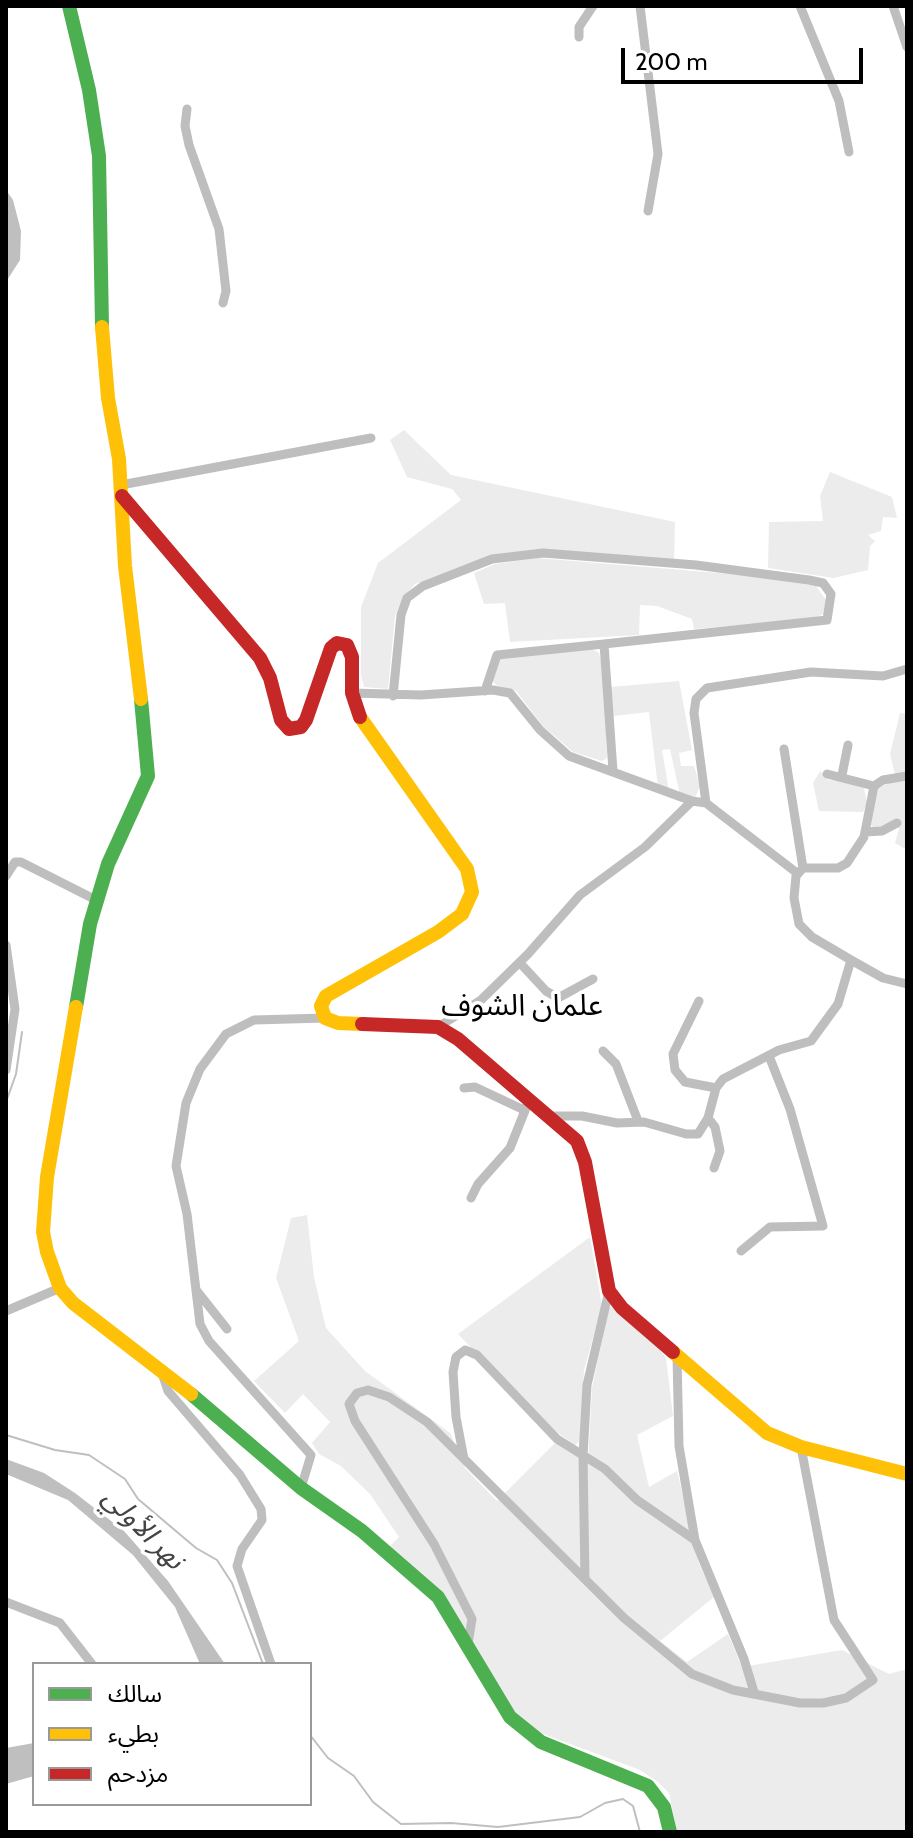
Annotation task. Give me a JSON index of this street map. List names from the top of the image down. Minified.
{"districts":["علمان الشوف"],"water":["نهر الأولي"],"legend":["سالك","بطيء","مزدحم"],"scale_bar":"200 m"}
